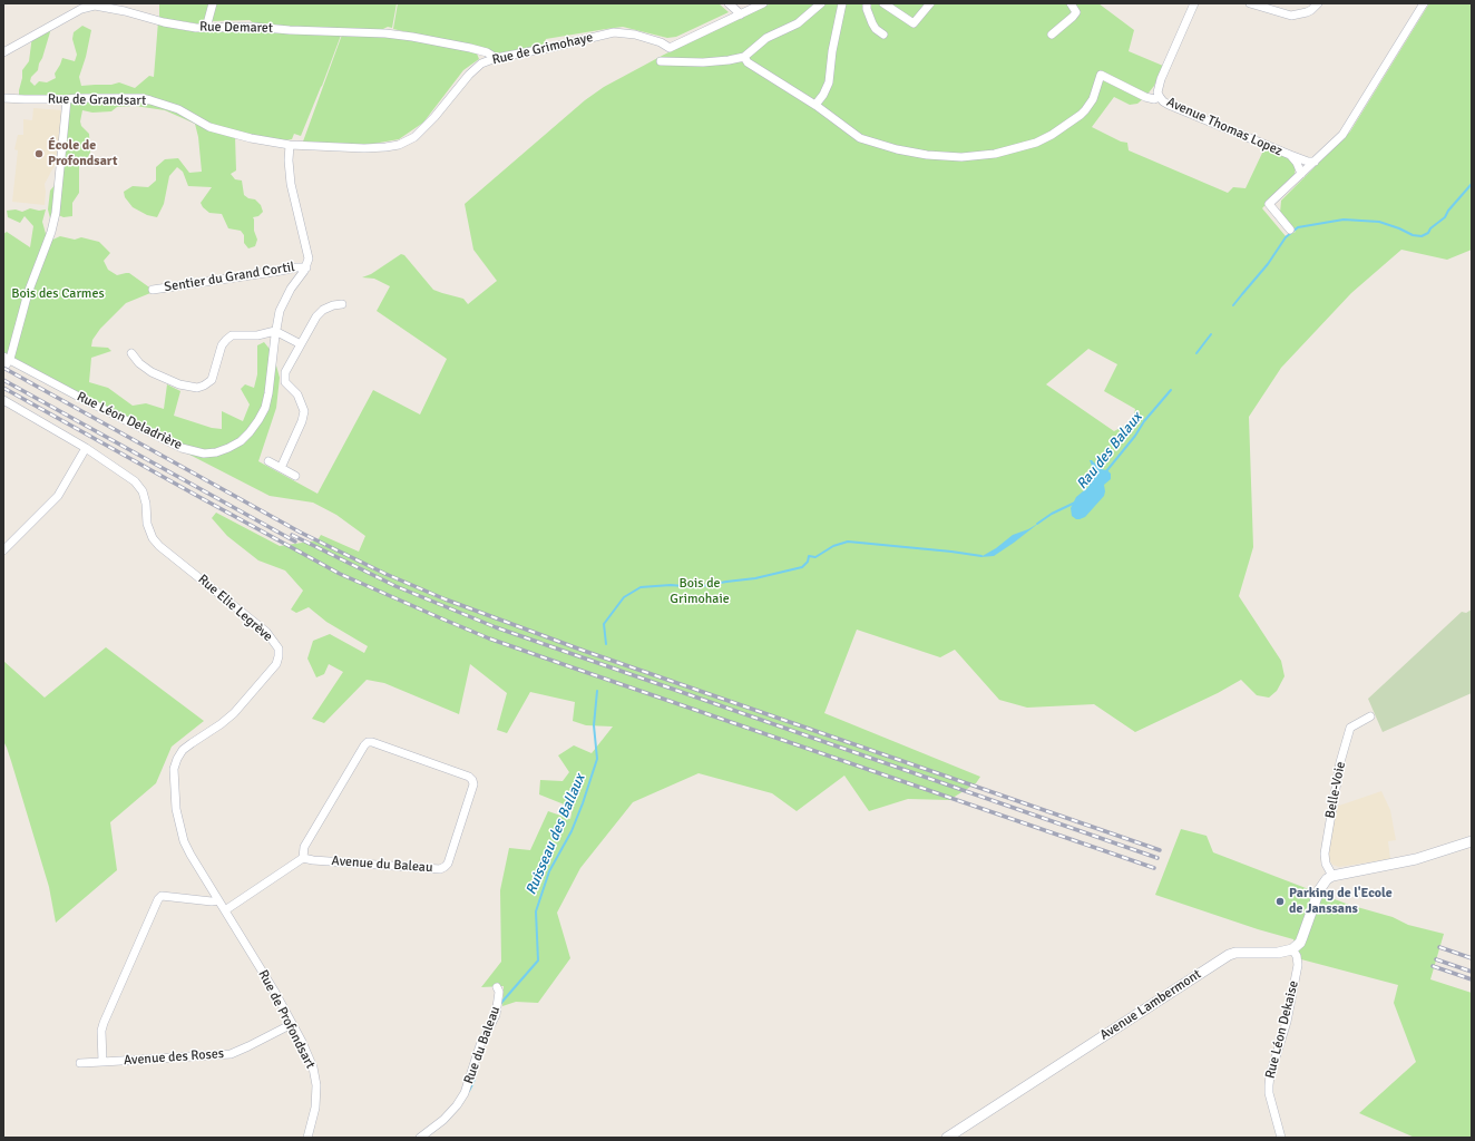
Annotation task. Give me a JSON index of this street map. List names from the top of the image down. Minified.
{"streets":{"street":["Rue Demaret","Rue de Grimohaye","Rue de Grandsart","Avenue Thomas Lopez","Sentier du Grand Cortil","Rue Léon Deladrière","Rue Elie Legrève","Belle-Voie","Avenue du Baleau","Avenue Lambermont","Rue de Profondsart","Rue Léon Dekaise","Rue du Baleau","Avenue des Roses"]},"crossings":[["Rue Demaret","Rue de Grimohaye"],["Rue de Grimohaye","Rue de Grandsart"],["Sentier du Grand Cortil","Rue Léon Deladrière"],["Rue Elie Legrève","Rue de Profondsart"],["Avenue Lambermont","Rue Léon Dekaise"],["Rue de Profondsart","Avenue des Roses"]],"water":["Rau des Balaux","Ruisseau des Ballaux"],"parks":["Bois des Carmes","Bois de Grimohaie"],"places":["École de Profondsart","Parking de l'Ecole de Janssans"]}
